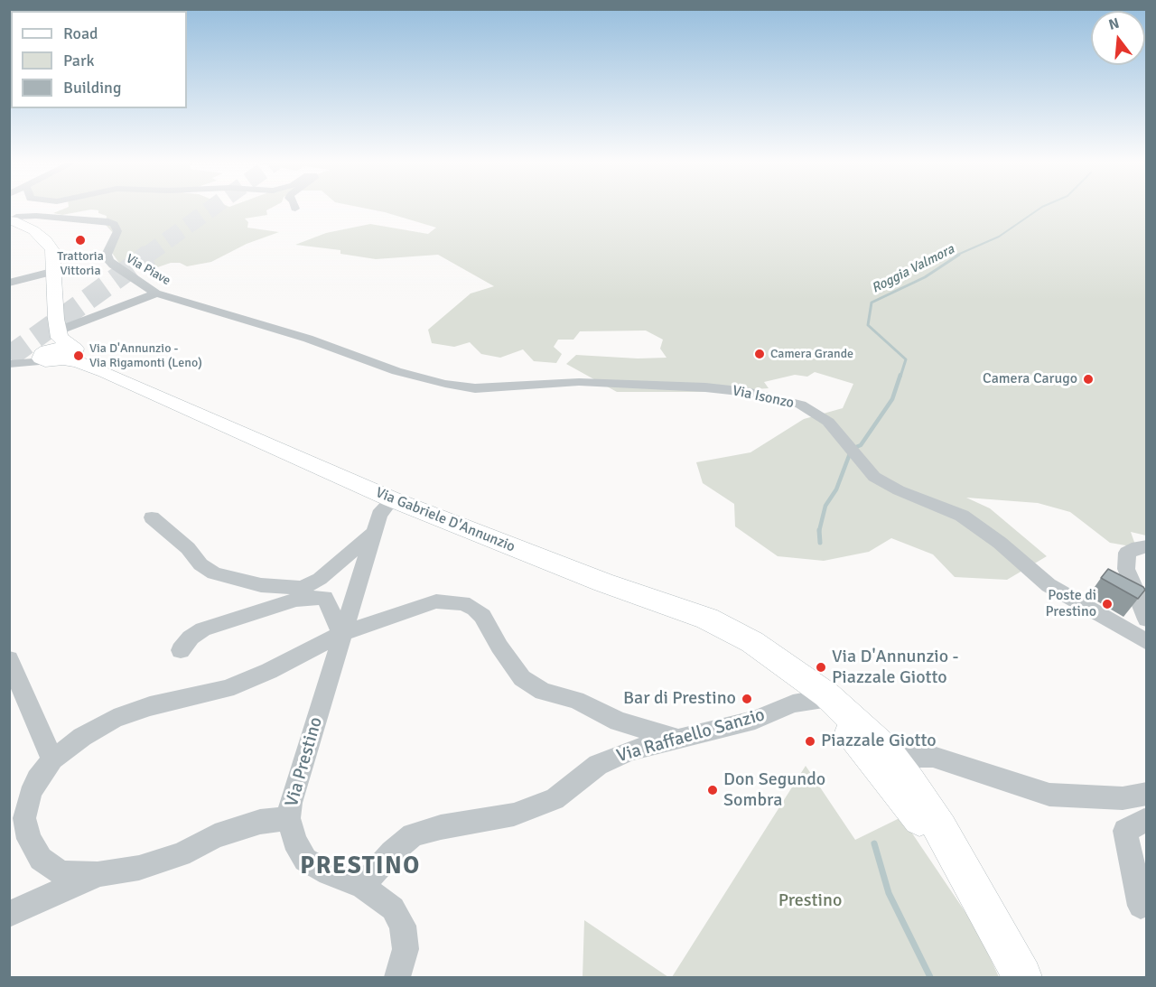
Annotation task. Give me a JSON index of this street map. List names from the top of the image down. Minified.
{"streets":{"main road":["Via Gabriele D'Annunzio"],"street":["Via Piave","Via Isonzo","Via Raffaello Sanzio","Via Prestino"]},"crossings":[["Via Piave","Via Isonzo"],["Via Gabriele D'Annunzio","Via Raffaello Sanzio"],["Via Gabriele D'Annunzio","Via Prestino"],["Via Raffaello Sanzio","Via Prestino"]],"districts":["PRESTINO"],"water":["Roggia Valmora"],"parks":["Prestino"],"places":["Trattoria Vittoria","Camera Grande","Via D'Annunzio - Via Rigamonti (Leno)","Camera Carugo","Poste di Prestino","Via D'Annunzio - Piazzale Giotto","Bar di Prestino","Piazzale Giotto","Don Segundo Sombra"],"legend":["Road","Park","Building"],"north":"top"}
